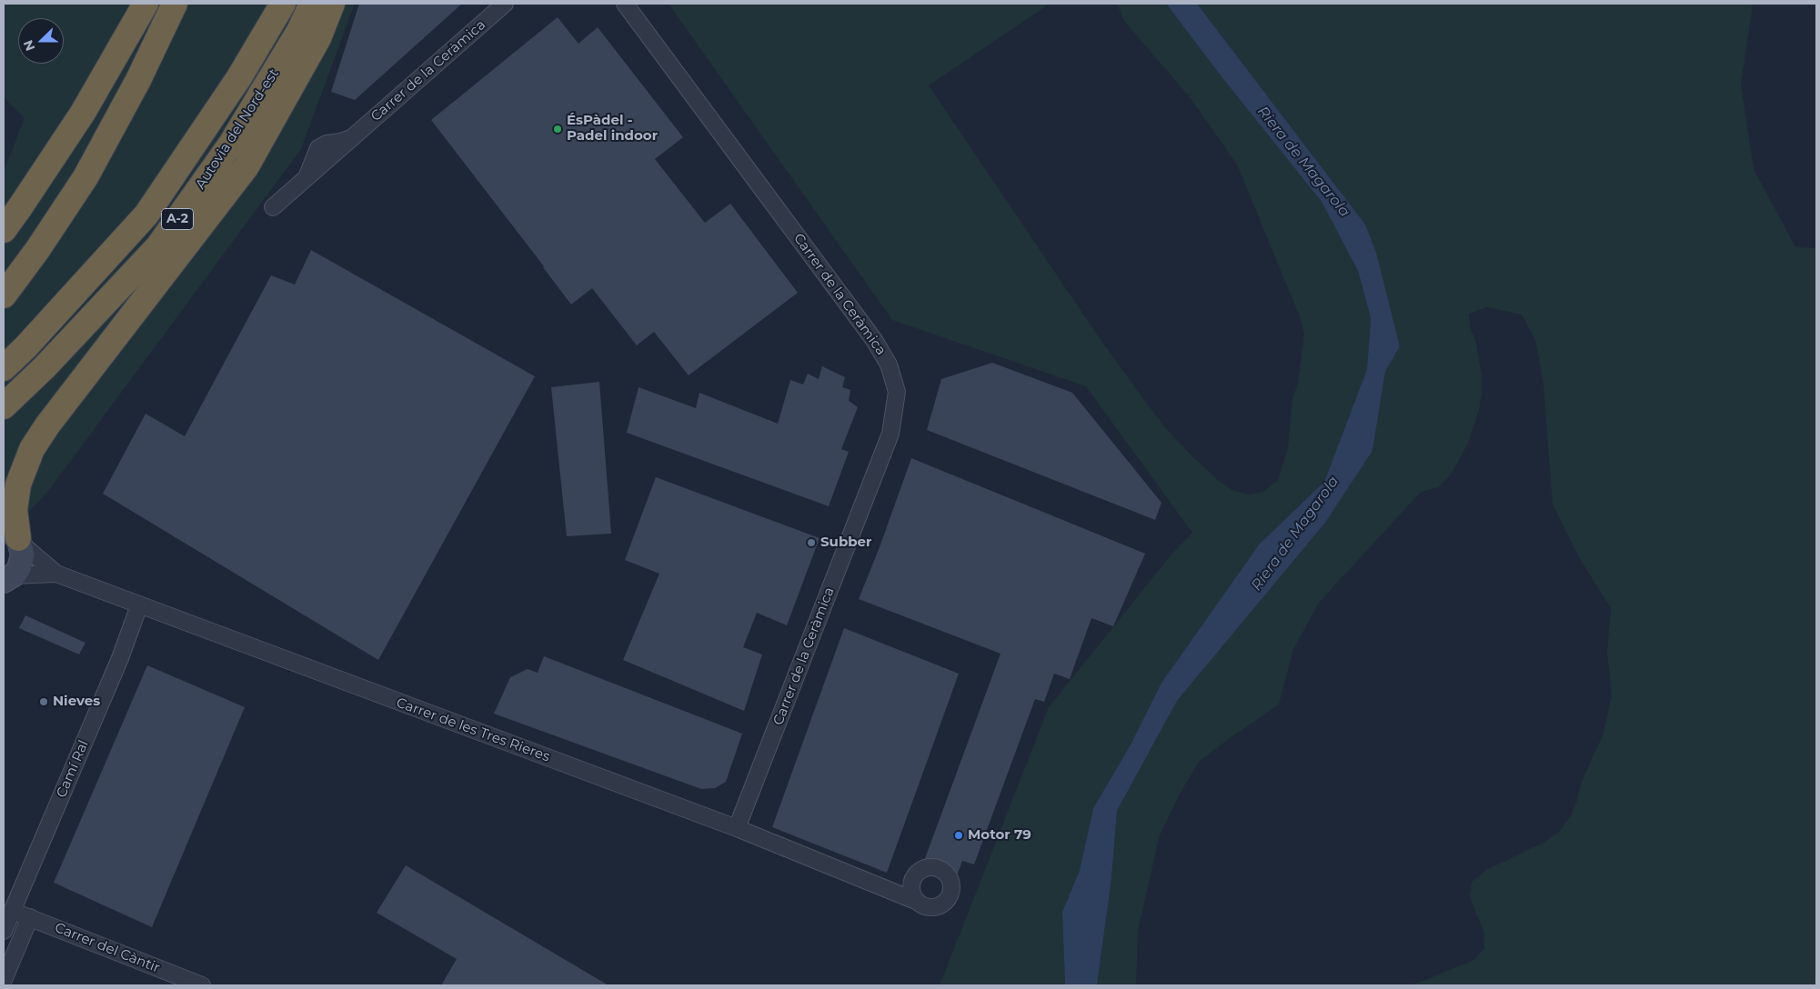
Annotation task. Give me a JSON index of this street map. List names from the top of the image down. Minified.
{"streets":{"highway":["Autovia del Nord-est","A-2"],"street":["Carrer de la Ceràmica","Carrer de les Tres Rieres","Camí Ral","Carrer del Càntir"]},"crossings":[["Carrer de la Ceràmica","Carrer de les Tres Rieres"],["Carrer de les Tres Rieres","Camí Ral"],["Camí Ral","Carrer del Càntir"]],"water":["Riera de Magarola"],"places":["ÉsPàdel - Padel indoor","Subber","Nieves","Motor 79"],"north":"left"}
